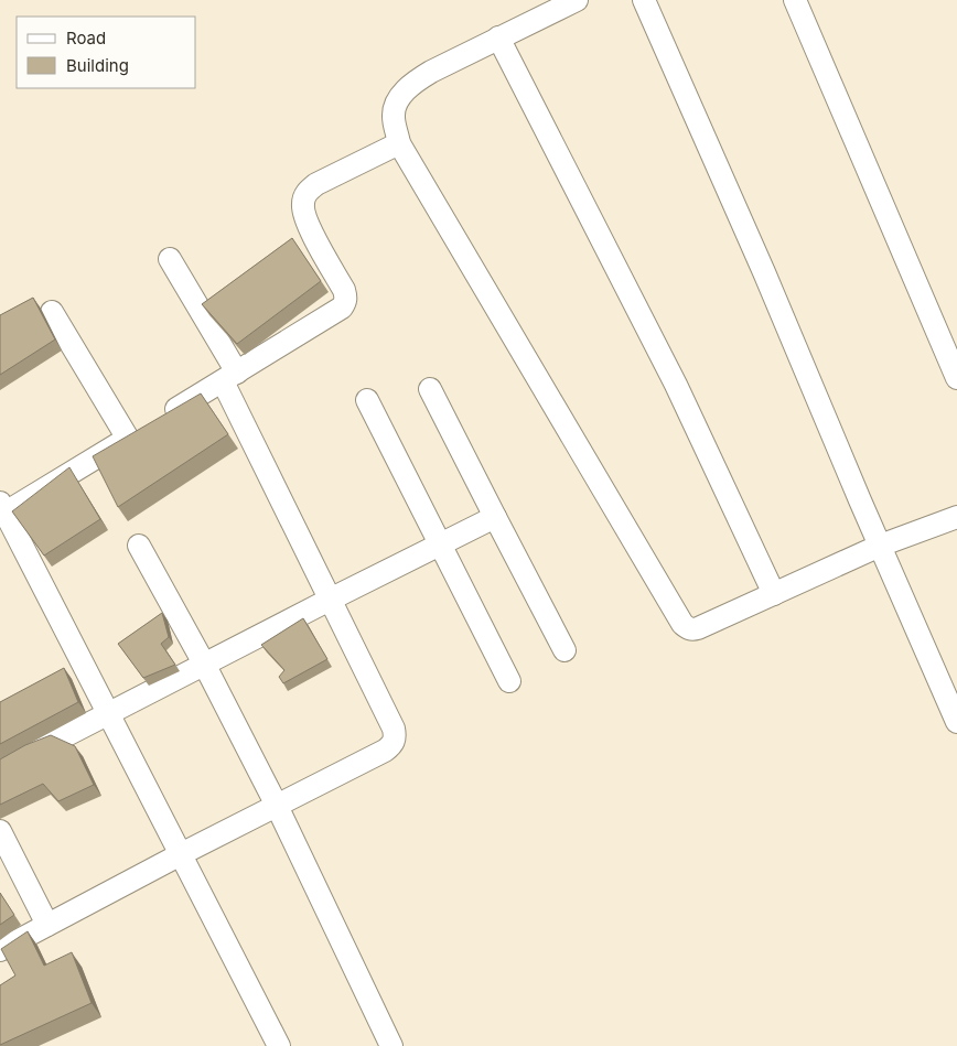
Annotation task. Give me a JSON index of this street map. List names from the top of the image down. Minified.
{"legend":["Road","Building"]}
